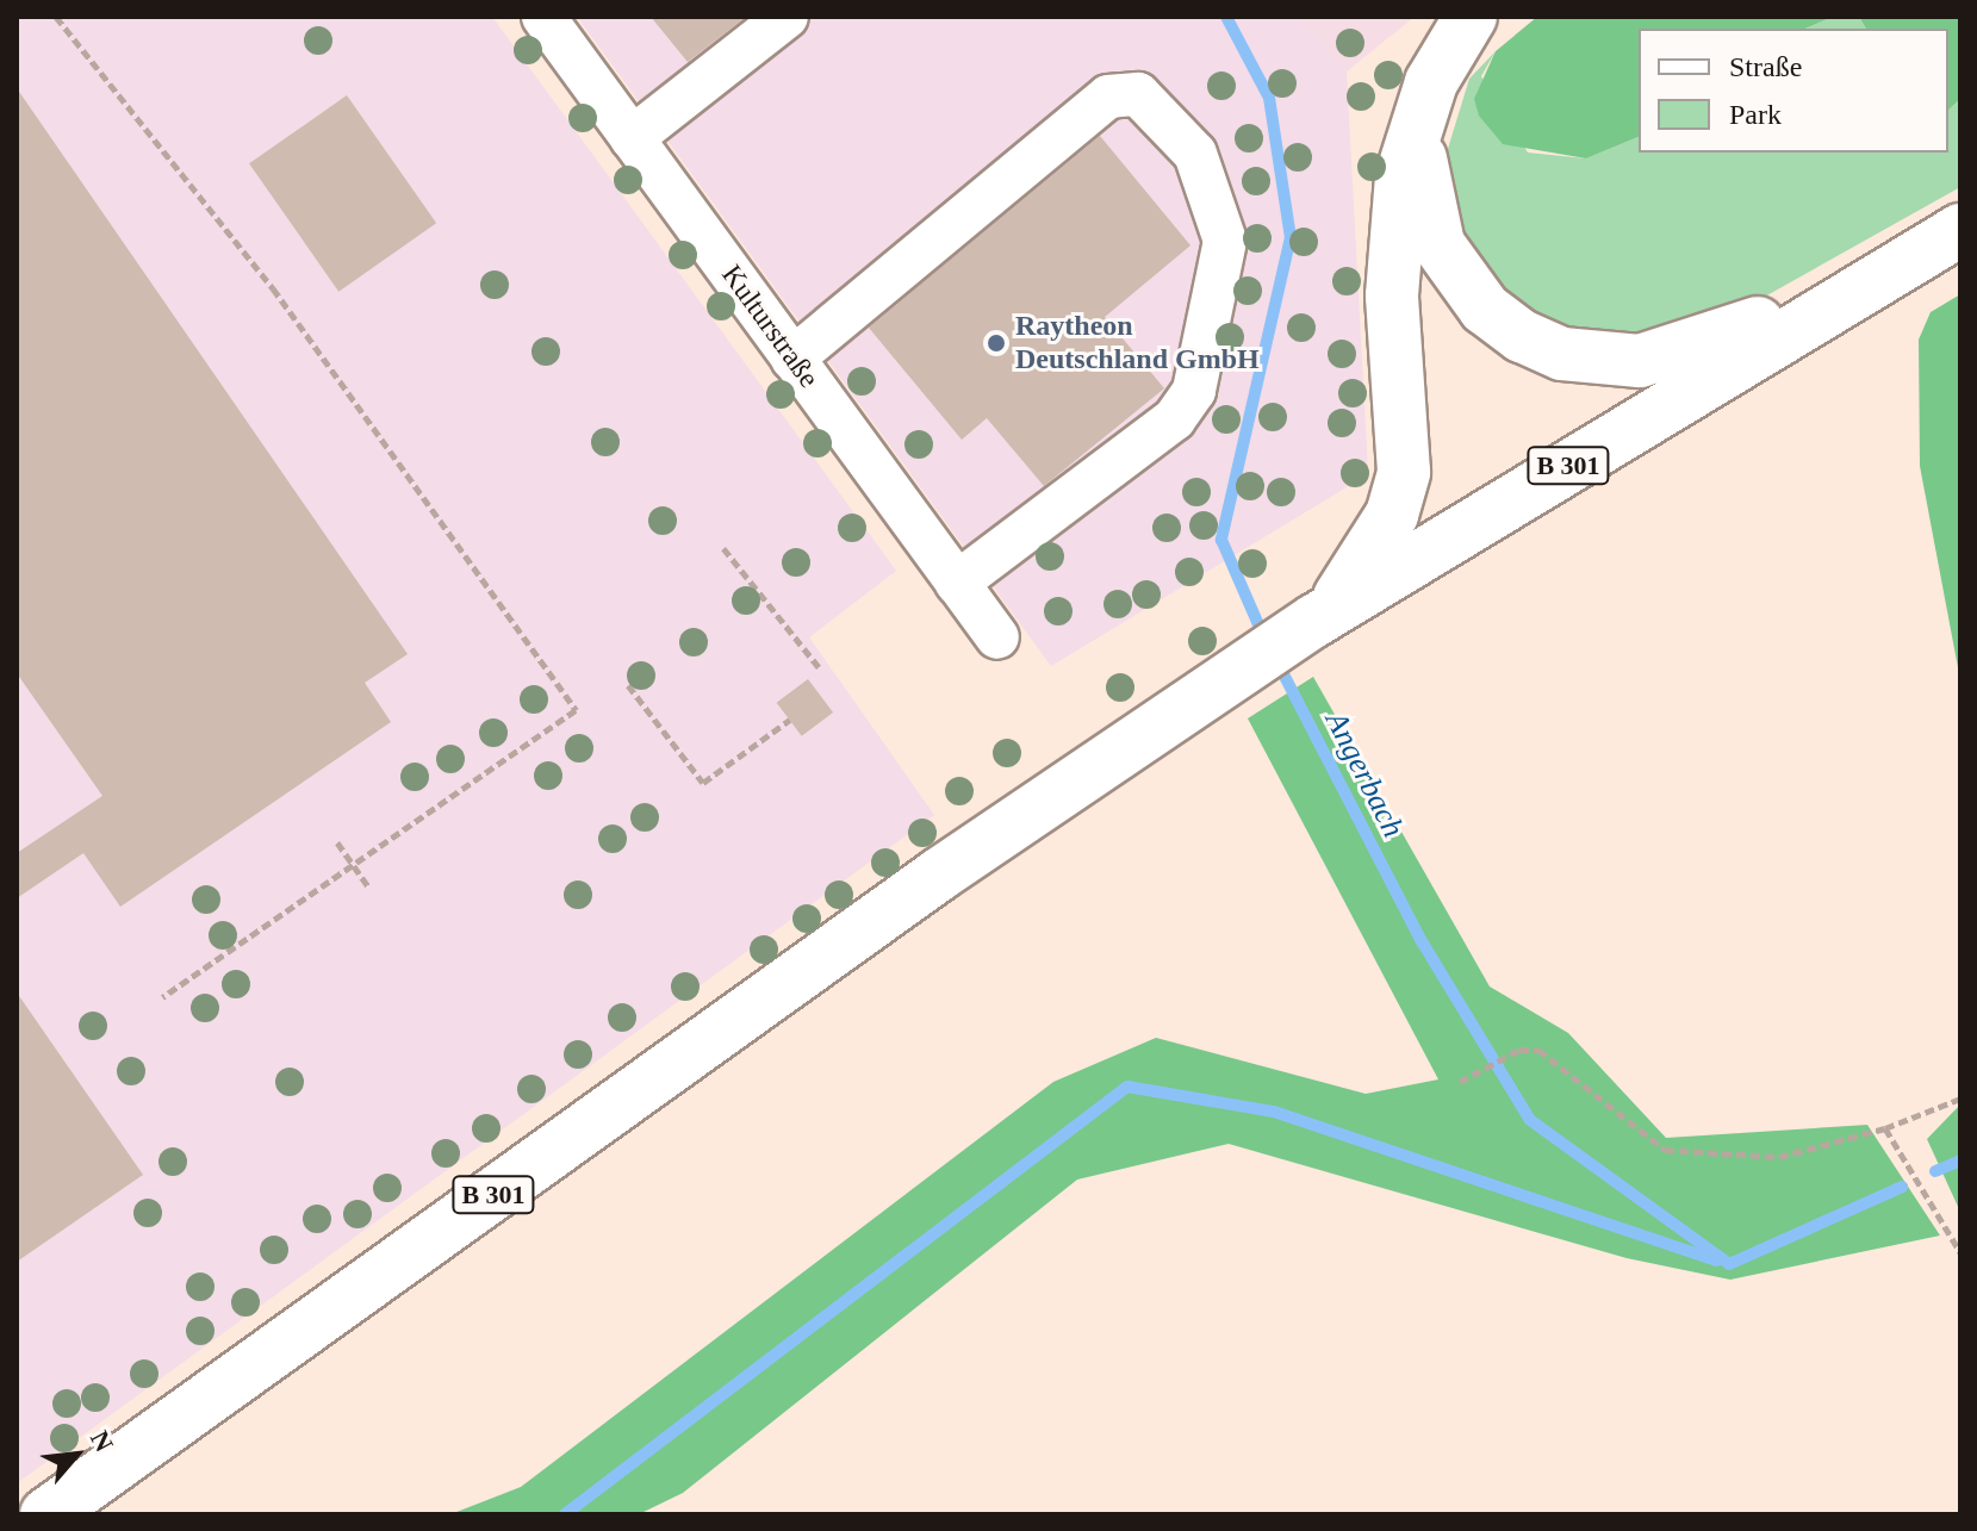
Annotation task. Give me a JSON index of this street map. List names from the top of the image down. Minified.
{"streets":{"main road":["B 301"],"street":["Kulturstraße"]},"water":["Angerbach"],"places":["Raytheon Deutschland GmbH"],"legend":["Straße","Park"],"north":"top right"}
